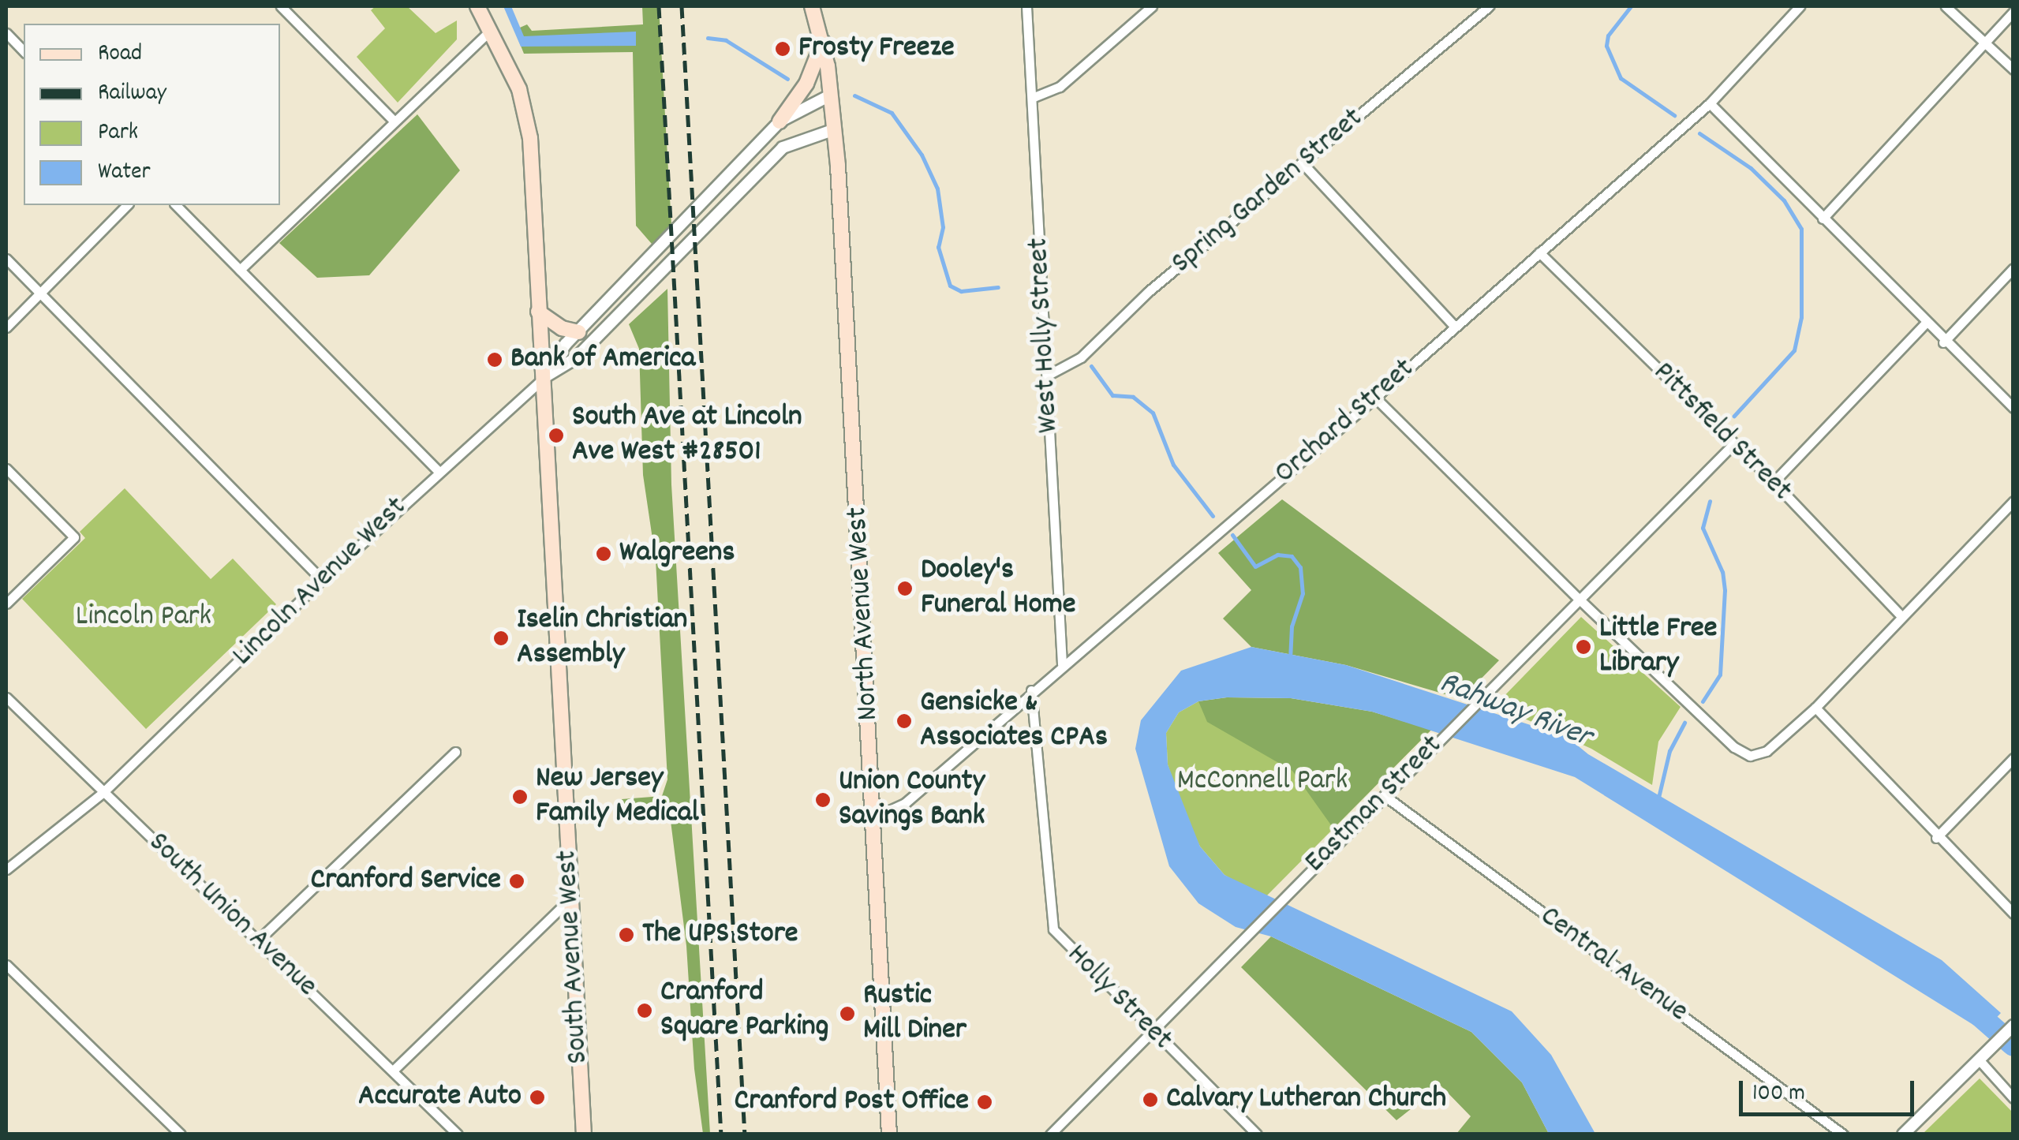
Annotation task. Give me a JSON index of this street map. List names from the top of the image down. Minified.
{"streets":{"main road":["North Avenue West","South Avenue West"],"street":["Spring Garden Street","West Holly Street","Orchard Street","Pittsfield Street","Lincoln Avenue West","Eastman Street","South Union Avenue","Central Avenue","Holly Street"]},"crossings":[["Spring Garden Street","West Holly Street"],["West Holly Street","Orchard Street"],["Orchard Street","Pittsfield Street"],["Orchard Street","North Avenue West"],["Orchard Street","Holly Street"],["Pittsfield Street","Eastman Street"],["Lincoln Avenue West","North Avenue West"],["Lincoln Avenue West","South Union Avenue"],["Lincoln Avenue West","South Avenue West"],["Eastman Street","Central Avenue"],["Eastman Street","Holly Street"]],"water":["Rahway River"],"parks":["Lincoln Park","McConnell Park"],"places":["Frosty Freeze","Bank of America","South Ave at Lincoln Ave West #28501","Walgreens","Dooley's Funeral Home","Iselin Christian Assembly","Little Free Library","Gensicke & Associates CPAs","New Jersey Family Medical","Union County Savings Bank","Cranford Service","The UPS Store","Cranford Square Parking","Rustic Mill Diner","Accurate Auto","Calvary Lutheran Church","Cranford Post Office"],"legend":["Road","Railway","Park","Water"],"scale_bar":"100 m"}
